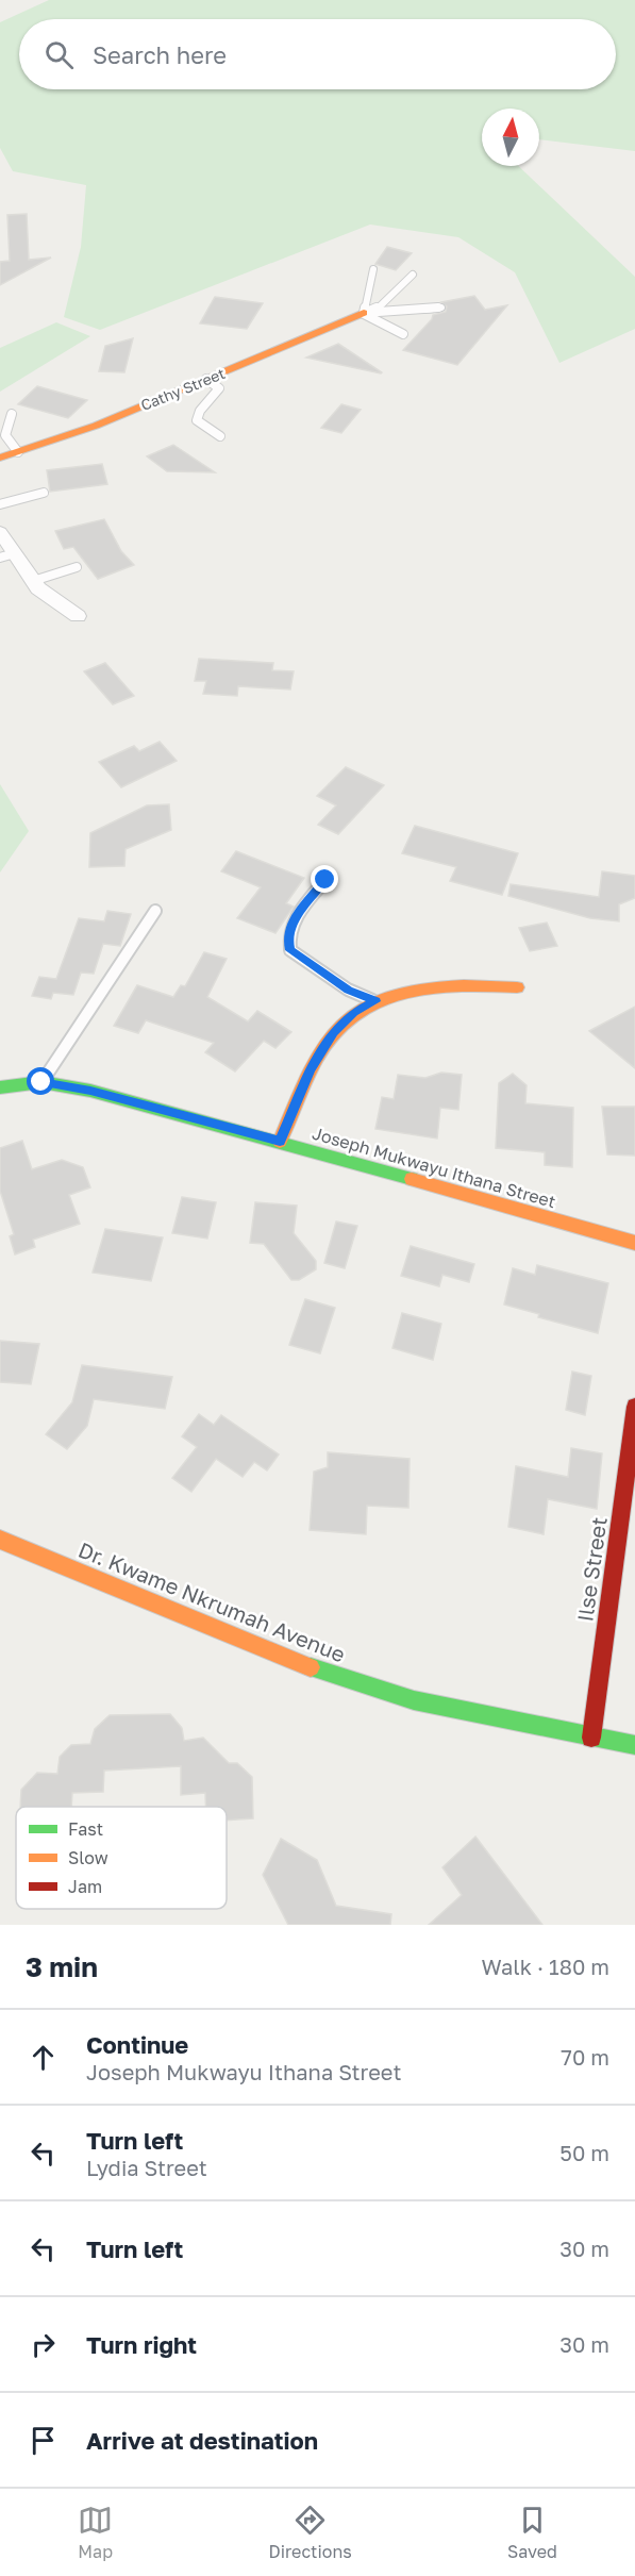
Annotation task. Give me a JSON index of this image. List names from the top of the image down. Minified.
{"streets":{"street":["Cathy Street","Joseph Mukwayu Ithana Street","Ilse Street","Dr. Kwame Nkrumah Avenue"]},"crossings":[["Ilse Street","Dr. Kwame Nkrumah Avenue"]],"legend":["Fast","Slow","Jam"],"north":"top","page":{"search":"Search here","heading":["3 min","Walk · 180 m"],"list":[["Continue","Joseph Mukwayu Ithana Street","70 m"],["Turn left","Lydia Street","50 m"],["Turn left","30 m"],["Turn right","30 m"],"Arrive at destination"],"nav":["Map","Directions","Saved"]}}
